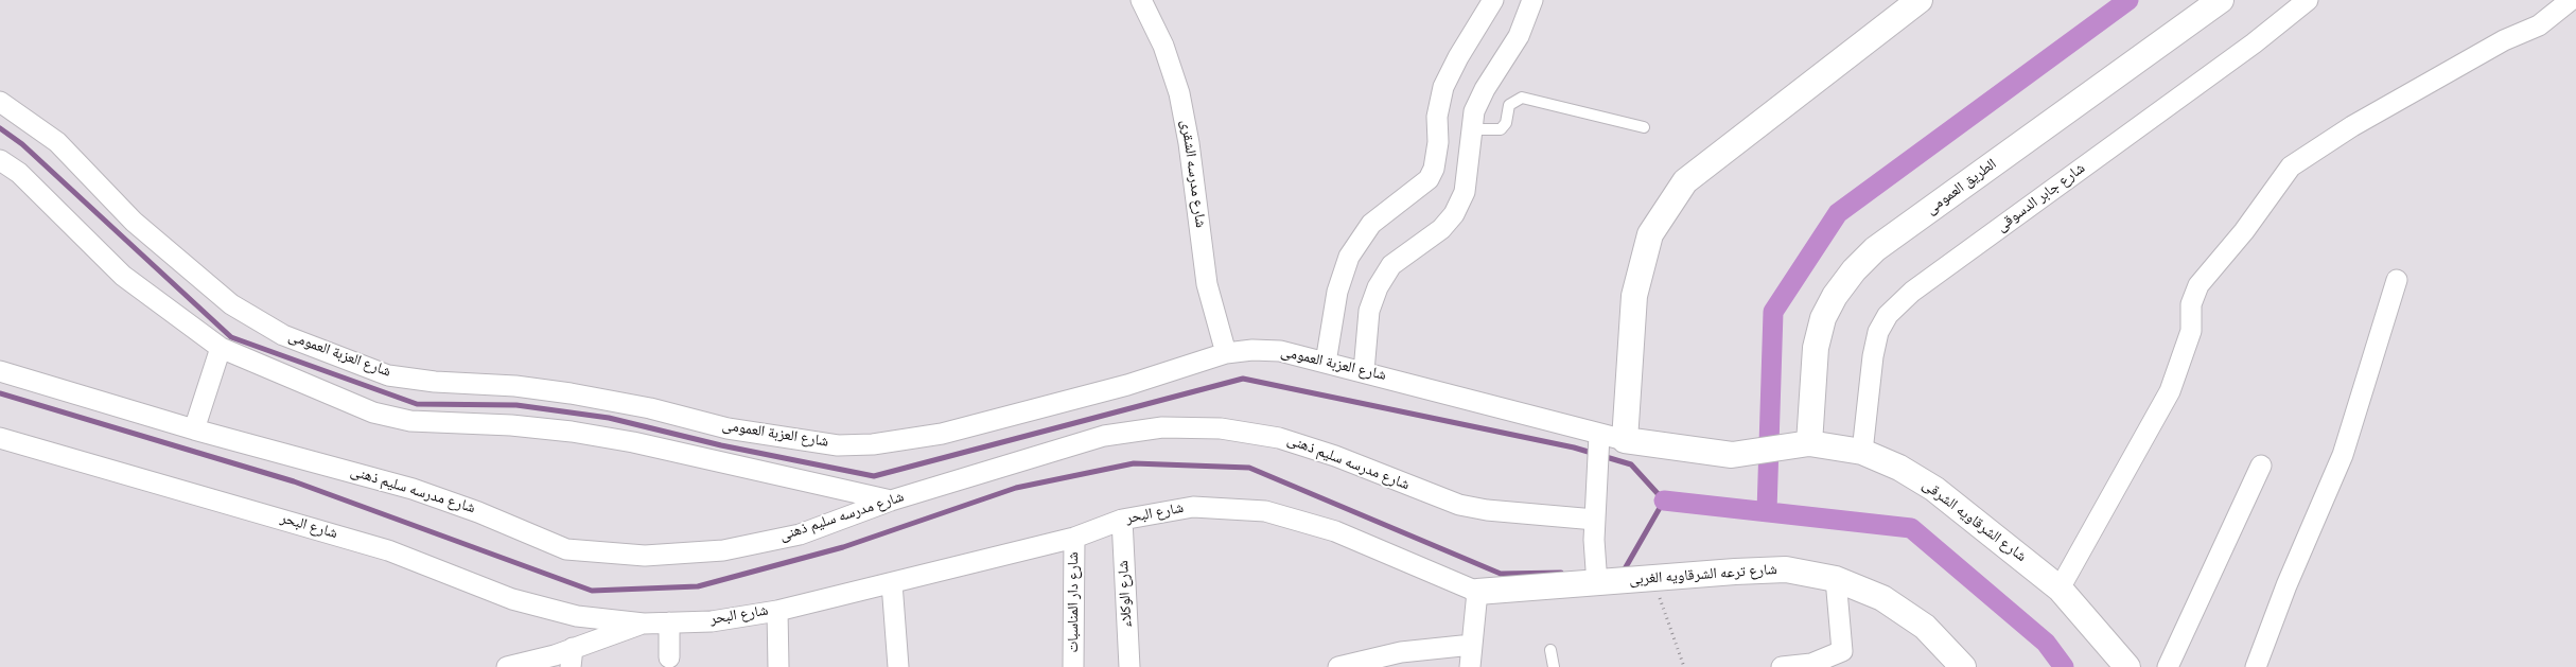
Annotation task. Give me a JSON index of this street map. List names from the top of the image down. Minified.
{"streets":{"street":["شارع مدرسه الشقرى","الطريق العمومى","شارع جابر الدسوقى","شارع العزبة العمومى","شارع مدرسه سليم ذهنى","شارع البحر","شارع الشرقاويه الشرقى","شارع ترعه الشرقاويه الغربى","شارع الوكلاء","شارع دار المناسبات"]},"crossings":[["شارع مدرسه الشقرى","شارع العزبة العمومى"],["الطريق العمومى","شارع الشرقاويه الشرقى"],["شارع جابر الدسوقى","شارع الشرقاويه الشرقى"],["شارع العزبة العمومى","شارع الشرقاويه الشرقى"],["شارع البحر","شارع ترعه الشرقاويه الغربى"],["شارع البحر","شارع الوكلاء"],["شارع البحر","شارع دار المناسبات"]]}
